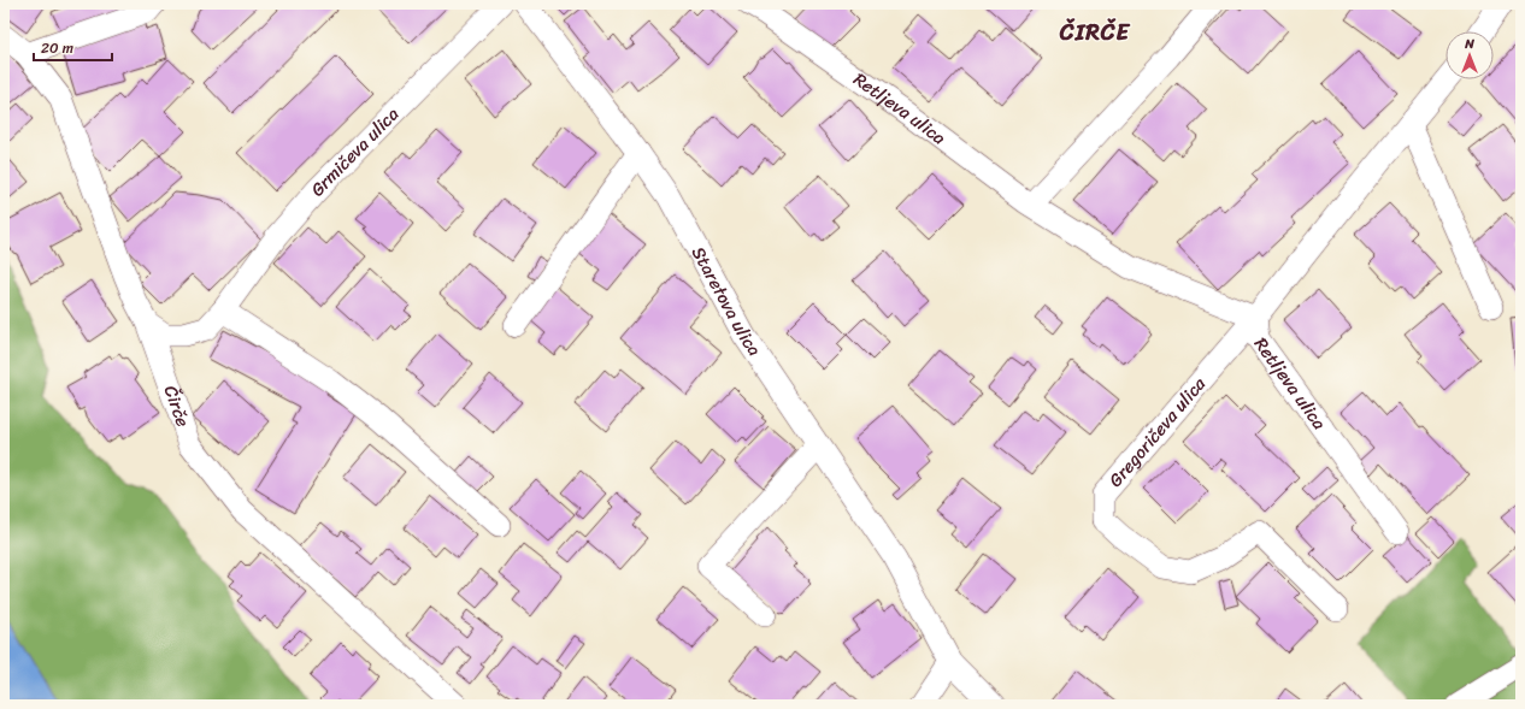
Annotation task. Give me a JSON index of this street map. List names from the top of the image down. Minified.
{"streets":{"street":["Retljeva ulica","Grmičeva ulica","Staretova ulica","Čirče","Gregoričeva ulica"]},"crossings":[["Retljeva ulica","Gregoričeva ulica"],["Grmičeva ulica","Čirče"]],"districts":["ČIRČE"],"scale_bar":"20 m","north":"top"}
